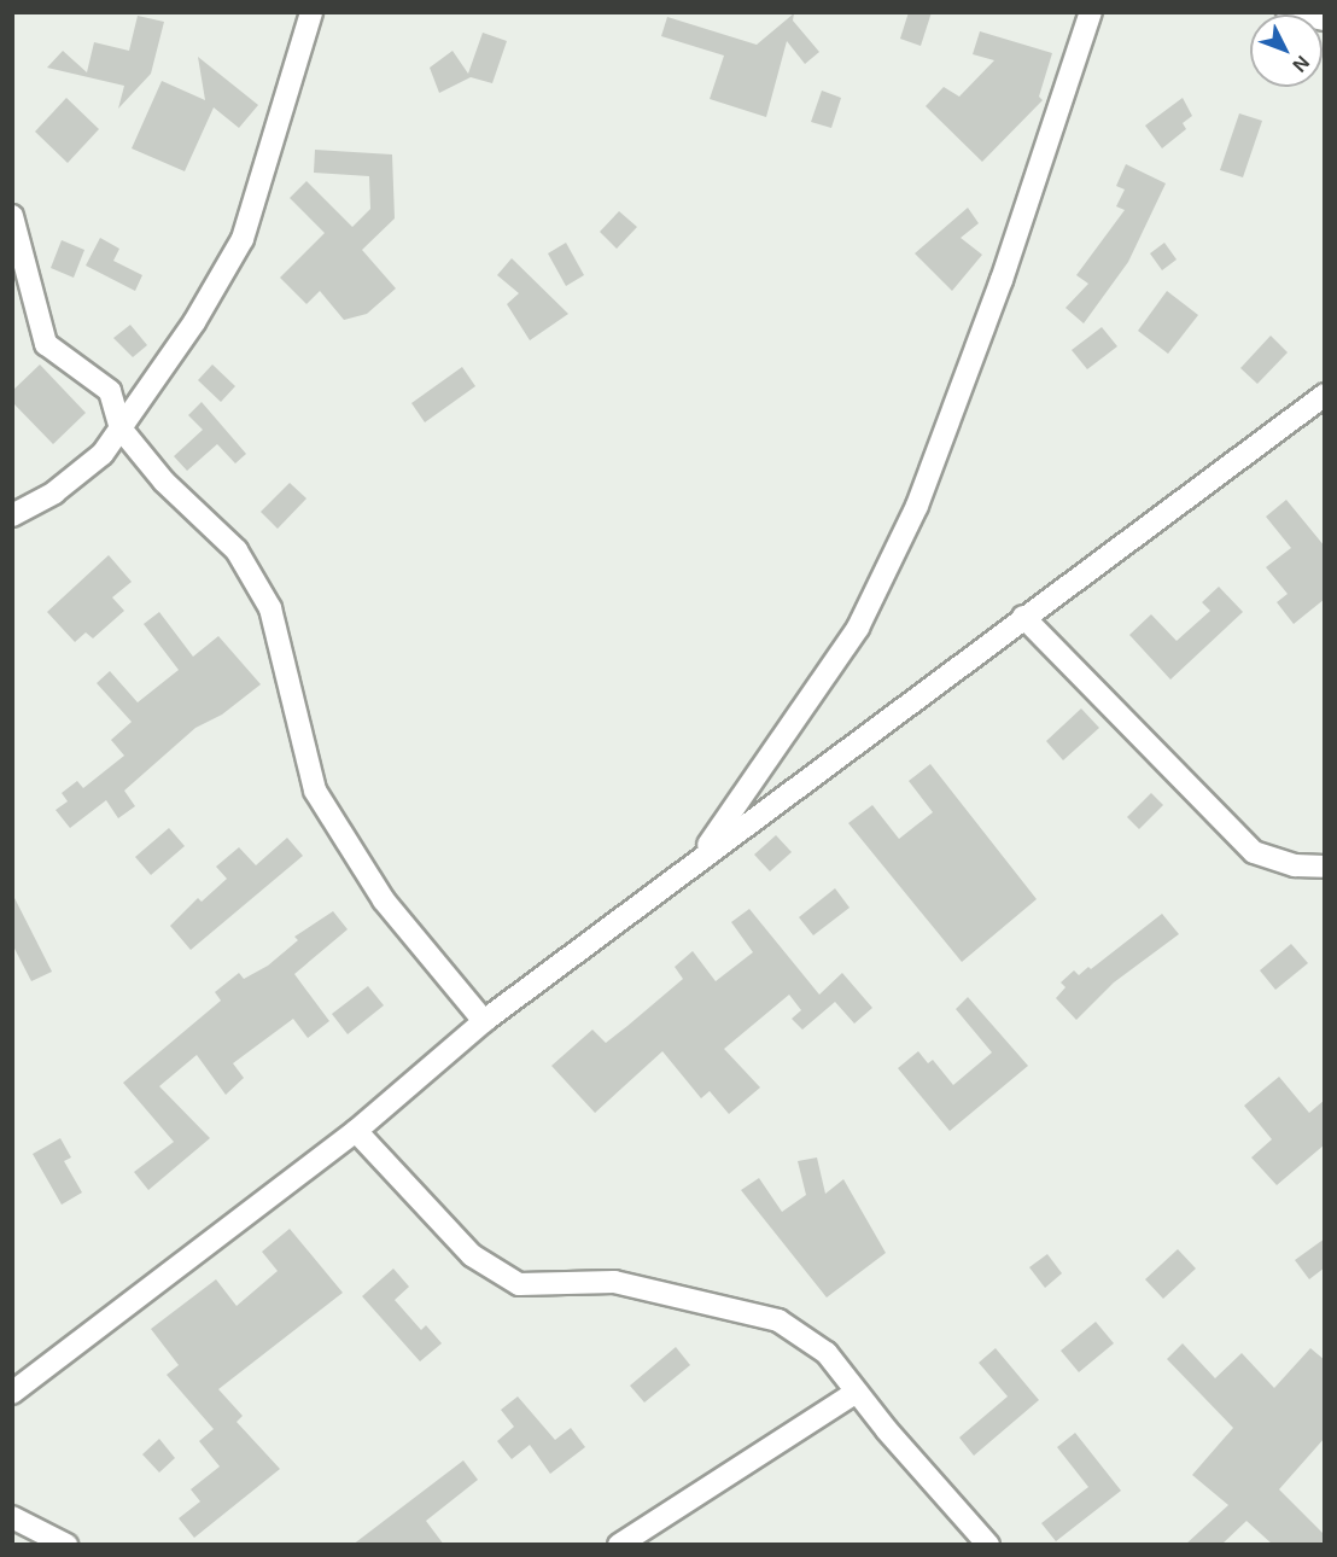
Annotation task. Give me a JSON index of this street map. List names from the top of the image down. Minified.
{"north":"bottom right"}
